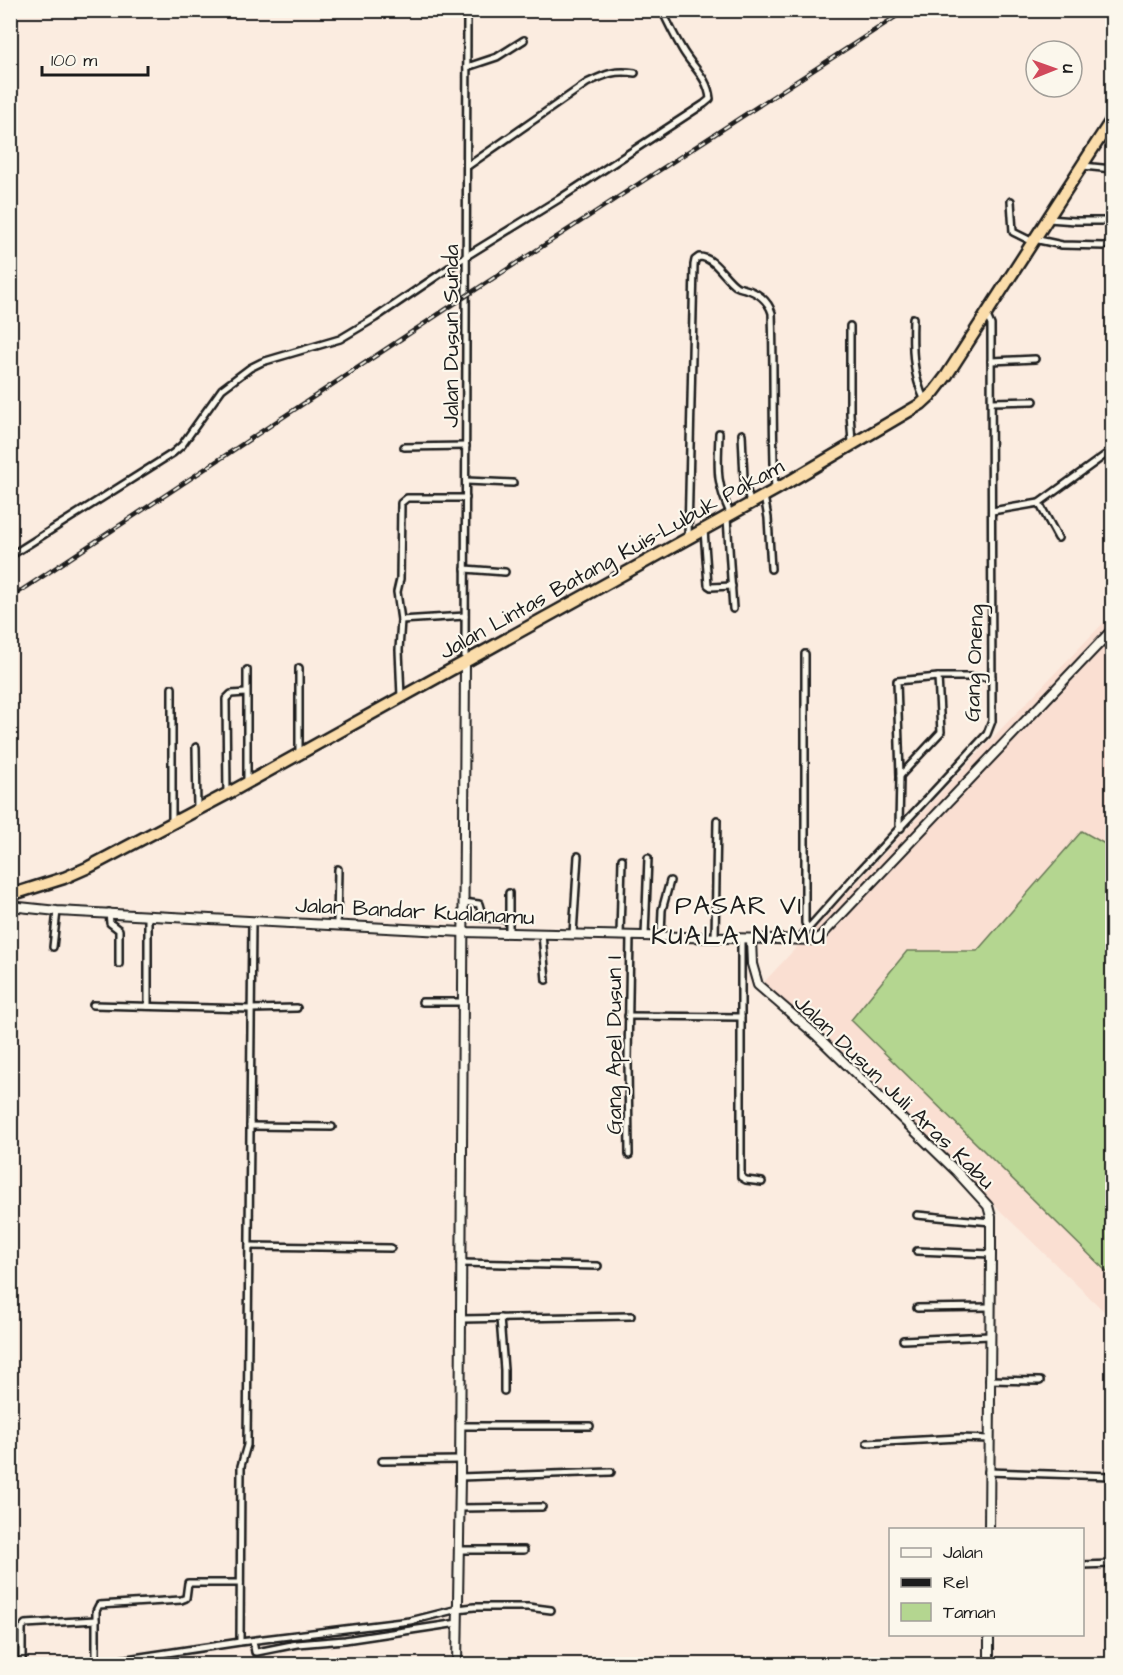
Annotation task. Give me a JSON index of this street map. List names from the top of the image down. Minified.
{"streets":{"highway":["Jalan Lintas Batang Kuis–Lubuk Pakam"],"street":["Jalan Dusun Sunda","Gang Oneng","Jalan Bandar Kualanamu","Gang Apel Dusun I","Jalan Dusun Juli Aras Kabu"]},"crossings":[["Jalan Dusun Sunda","Jalan Lintas Batang Kuis–Lubuk Pakam"],["Jalan Lintas Batang Kuis–Lubuk Pakam","Gang Oneng"],["Gang Oneng","Jalan Bandar Kualanamu"],["Jalan Bandar Kualanamu","Gang Apel Dusun I"],["Jalan Bandar Kualanamu","Jalan Dusun Juli Aras Kabu"]],"districts":["PASAR VI KUALA NAMU"],"legend":["Jalan","Rel","Taman"],"scale_bar":"100 m","north":"right"}
